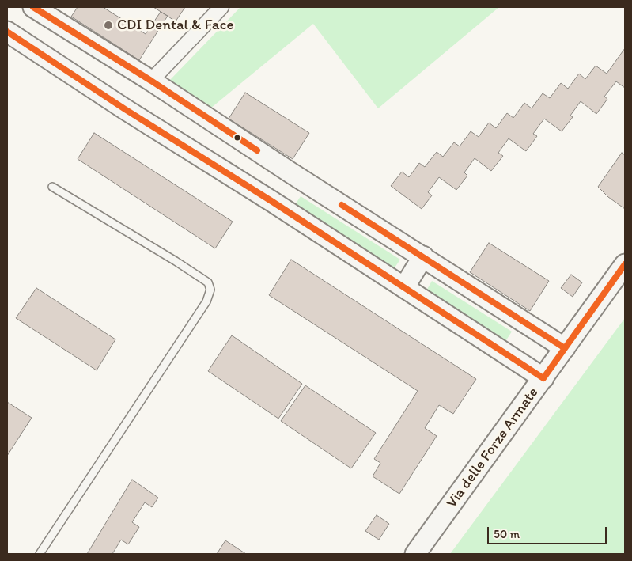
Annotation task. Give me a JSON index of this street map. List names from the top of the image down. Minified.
{"streets":{"street":["Via delle Forze Armate"]},"places":["CDI Dental & Face"],"scale_bar":"50 m"}
